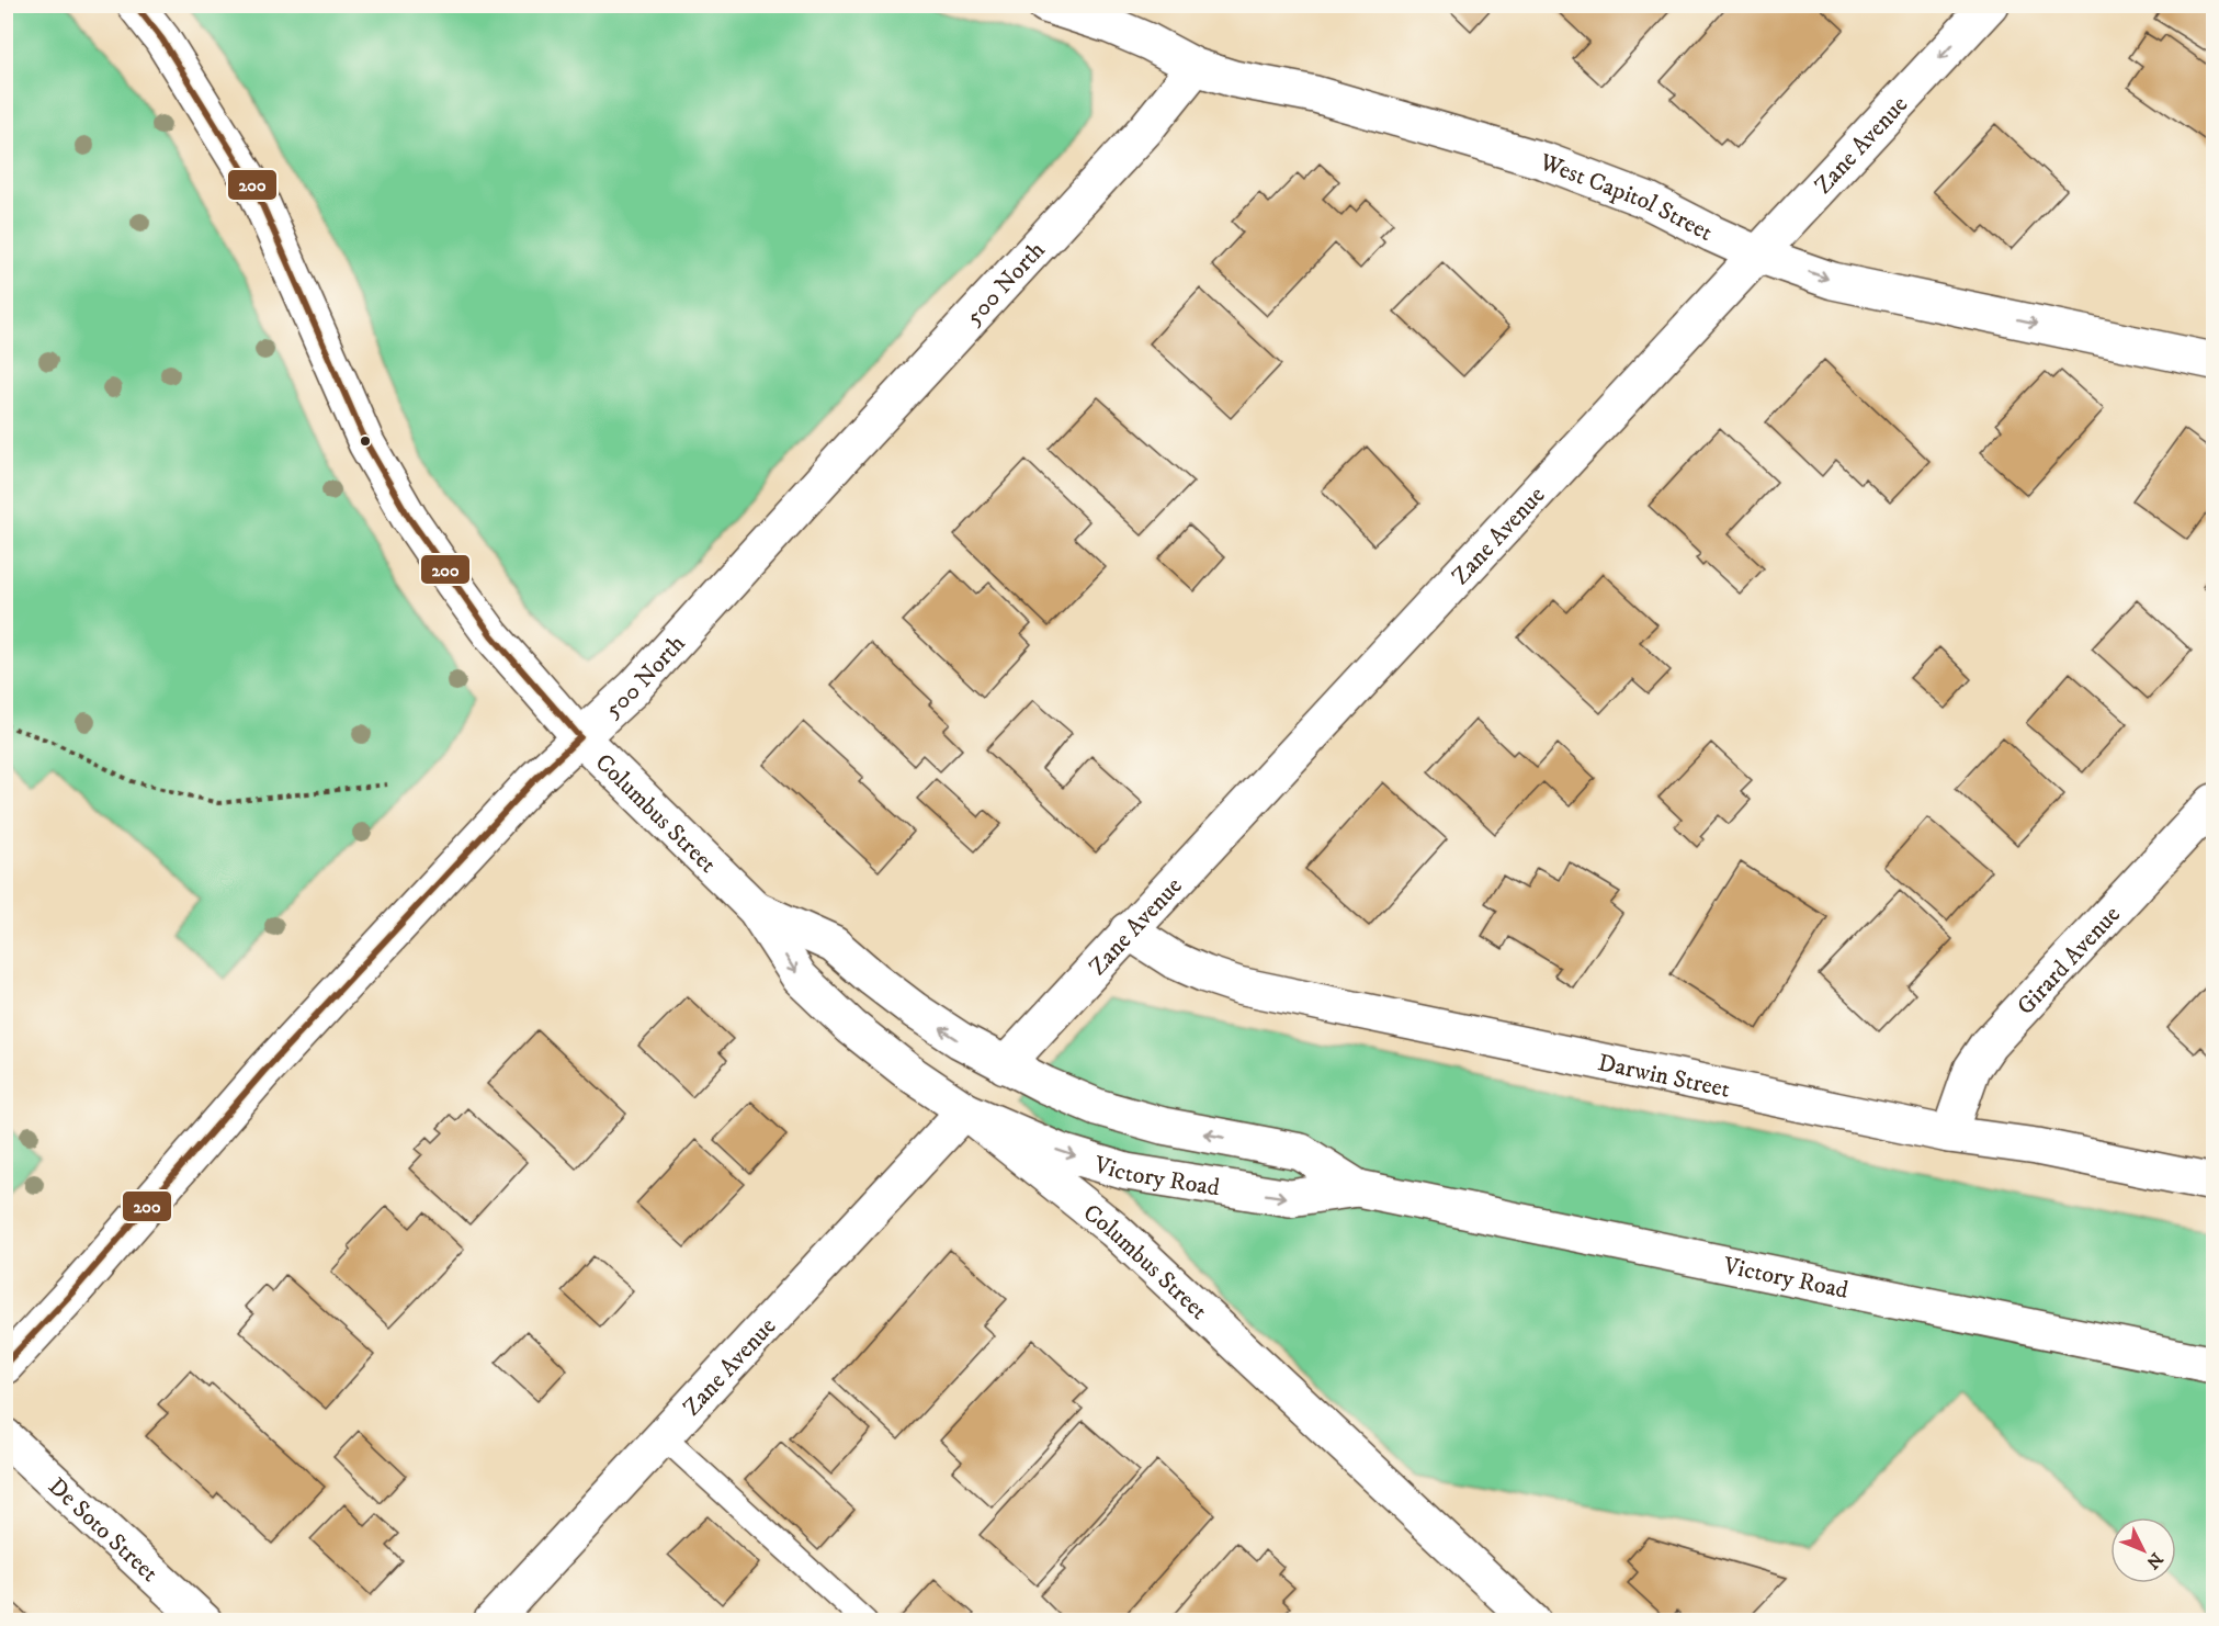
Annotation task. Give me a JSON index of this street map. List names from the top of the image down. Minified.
{"streets":{"street":["Zane Avenue","West Capitol Street","500 North","Columbus Street","Girard Avenue","Darwin Street","Victory Road","De Soto Street"]},"crossings":[["Zane Avenue","West Capitol Street"],["Zane Avenue","Columbus Street"],["Zane Avenue","Darwin Street"],["Zane Avenue","Victory Road"],["West Capitol Street","500 North"],["500 North","Columbus Street"],["Columbus Street","Victory Road"],["Girard Avenue","Darwin Street"]],"one_way":["West Capitol Street"],"lines":["transit line 200"],"north":"bottom right"}
